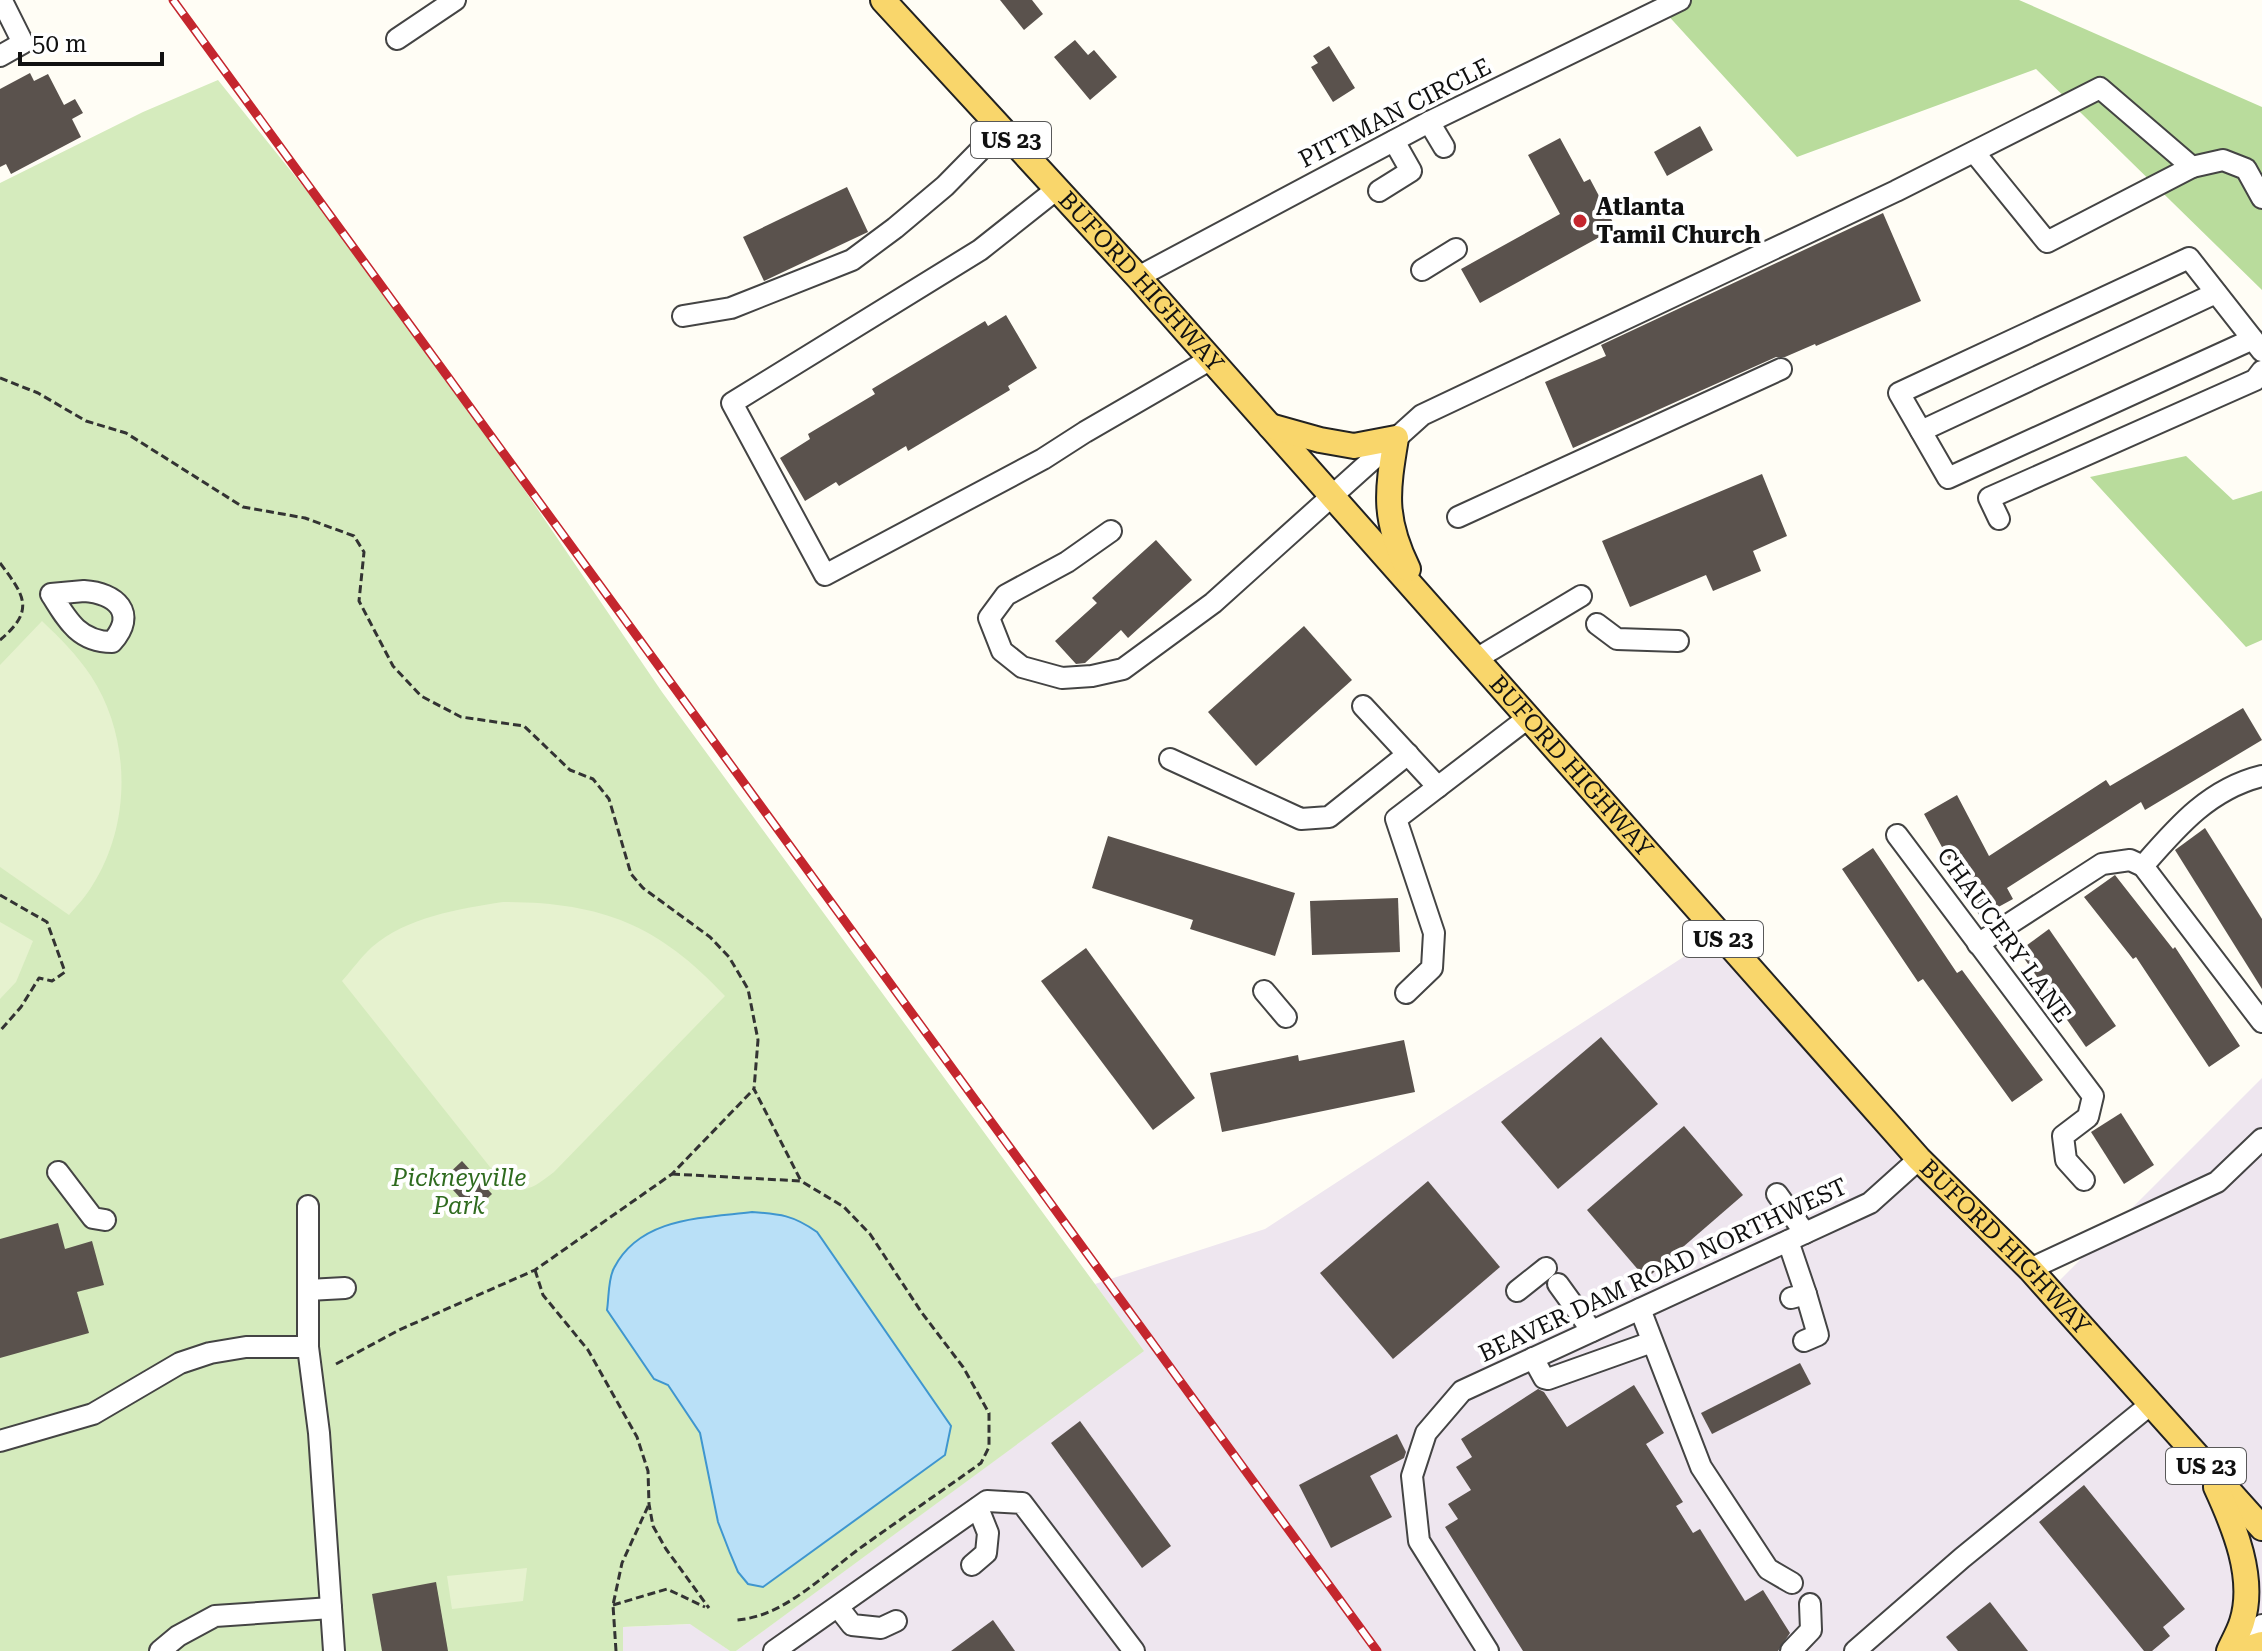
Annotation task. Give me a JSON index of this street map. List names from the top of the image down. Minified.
{"streets":{"main road":["US 23","BUFORD HIGHWAY"],"street":["PITTMAN CIRCLE","CHAUCERY LANE","BEAVER DAM ROAD NORTHWEST"]},"crossings":[["PITTMAN CIRCLE","BUFORD HIGHWAY"],["BUFORD HIGHWAY","BEAVER DAM ROAD NORTHWEST"]],"parks":["Pickneyville Park"],"places":["Atlanta Tamil Church"],"scale_bar":"50 m"}
